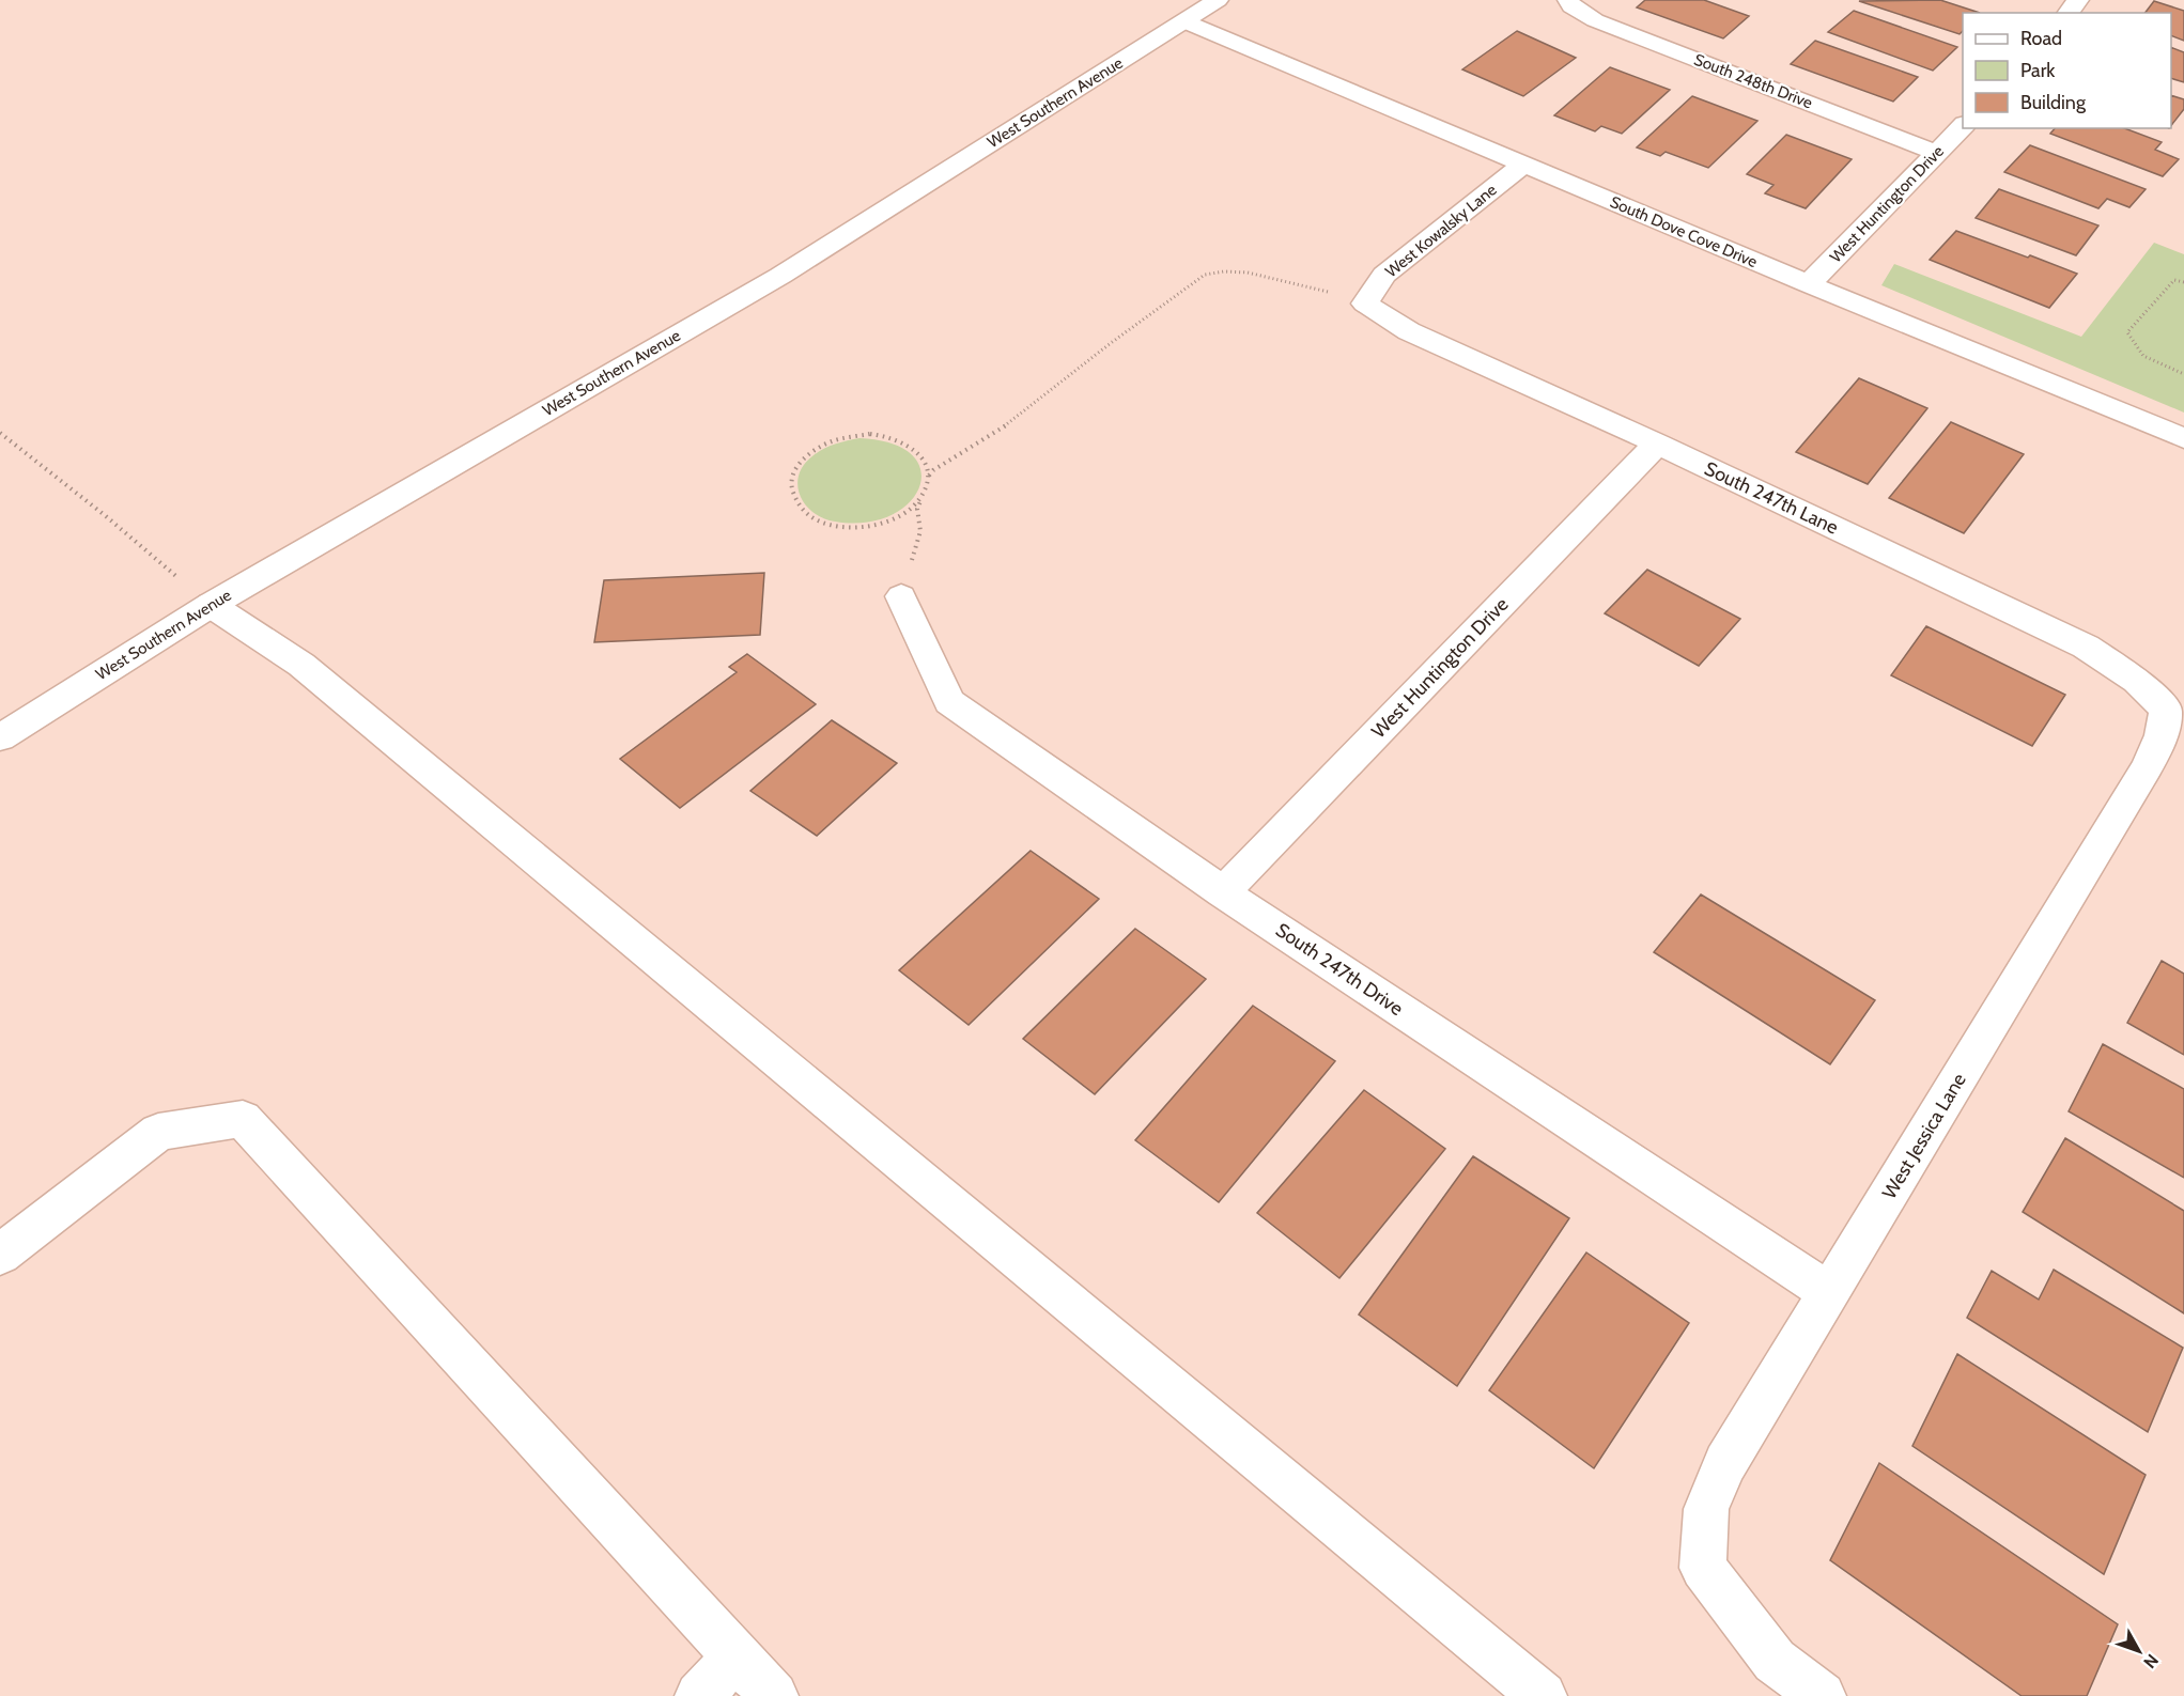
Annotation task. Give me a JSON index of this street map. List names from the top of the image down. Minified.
{"streets":{"street":["South 248th Drive","West Southern Avenue","West Huntington Drive","West Kowalsky Lane","South Dove Cove Drive","South 247th Lane","South 247th Drive","West Jessica Lane"]},"crossings":[["South 248th Drive","West Huntington Drive"],["West Southern Avenue","South Dove Cove Drive"],["West Huntington Drive","South Dove Cove Drive"],["West Huntington Drive","South 247th Lane"],["West Huntington Drive","South 247th Drive"],["West Kowalsky Lane","South Dove Cove Drive"],["West Kowalsky Lane","South 247th Lane"],["South 247th Lane","West Jessica Lane"],["South 247th Drive","West Jessica Lane"]],"legend":["Road","Park","Building"],"north":"bottom right"}
